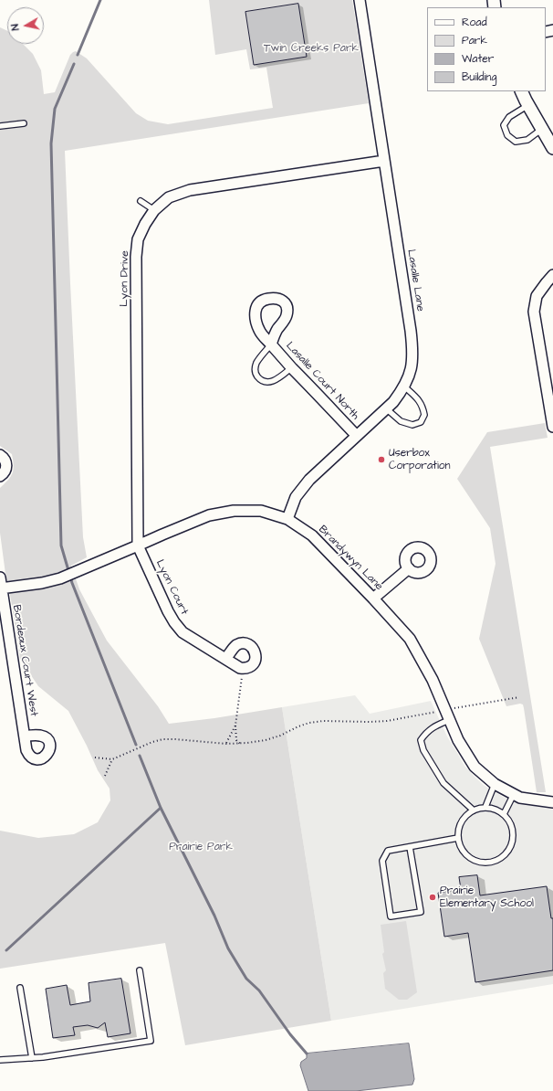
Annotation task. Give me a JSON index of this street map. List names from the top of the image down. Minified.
{"streets":{"street":["Lyon Drive","Lasalle Lane","Lasalle Court North","Brandywyn Lane","Lyon Court","Bordeaux Court West"]},"crossings":[["Lyon Drive","Lasalle Lane"],["Lyon Drive","Brandywyn Lane"],["Lyon Drive","Lyon Court"],["Lasalle Lane","Lasalle Court North"],["Lasalle Lane","Brandywyn Lane"],["Brandywyn Lane","Lyon Court"],["Brandywyn Lane","Bordeaux Court West"]],"parks":["Twin Creeks Park","Prairie Park"],"places":["Userbox Corporation","Prairie Elementary School"],"legend":["Road","Park","Water","Building"],"north":"left"}
